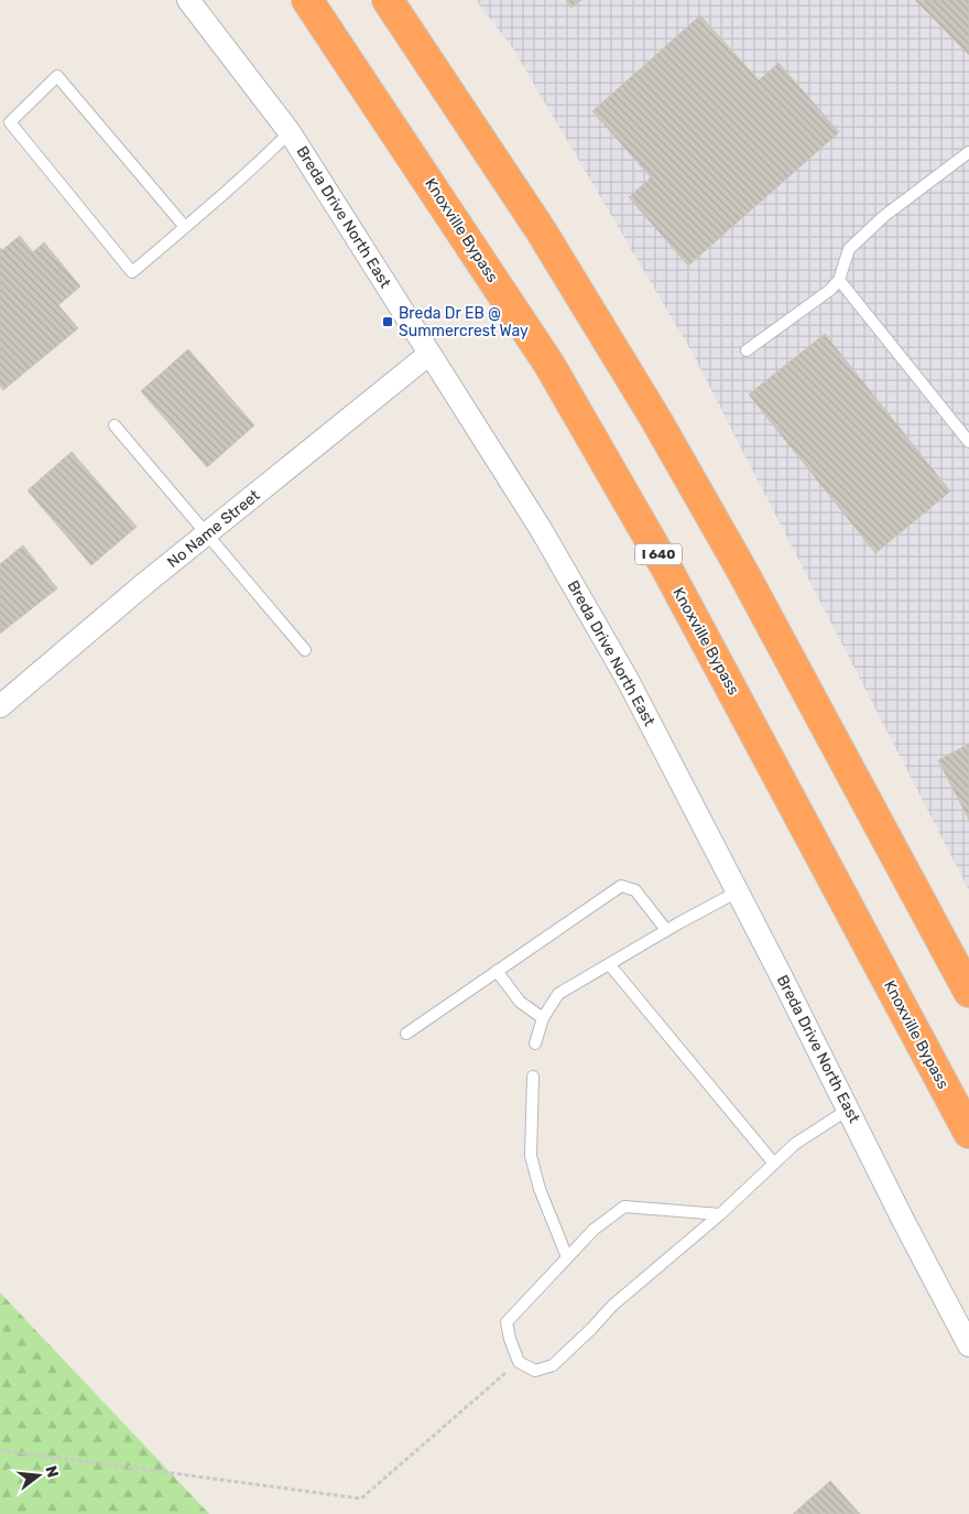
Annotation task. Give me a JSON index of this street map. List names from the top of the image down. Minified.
{"streets":{"highway":["Knoxville Bypass","I 640"],"street":["Breda Drive North East","No Name Street"]},"crossings":[["Breda Drive North East","No Name Street"]],"places":{"transit":["Breda Dr EB @ Summercrest Way"]},"north":"right"}
